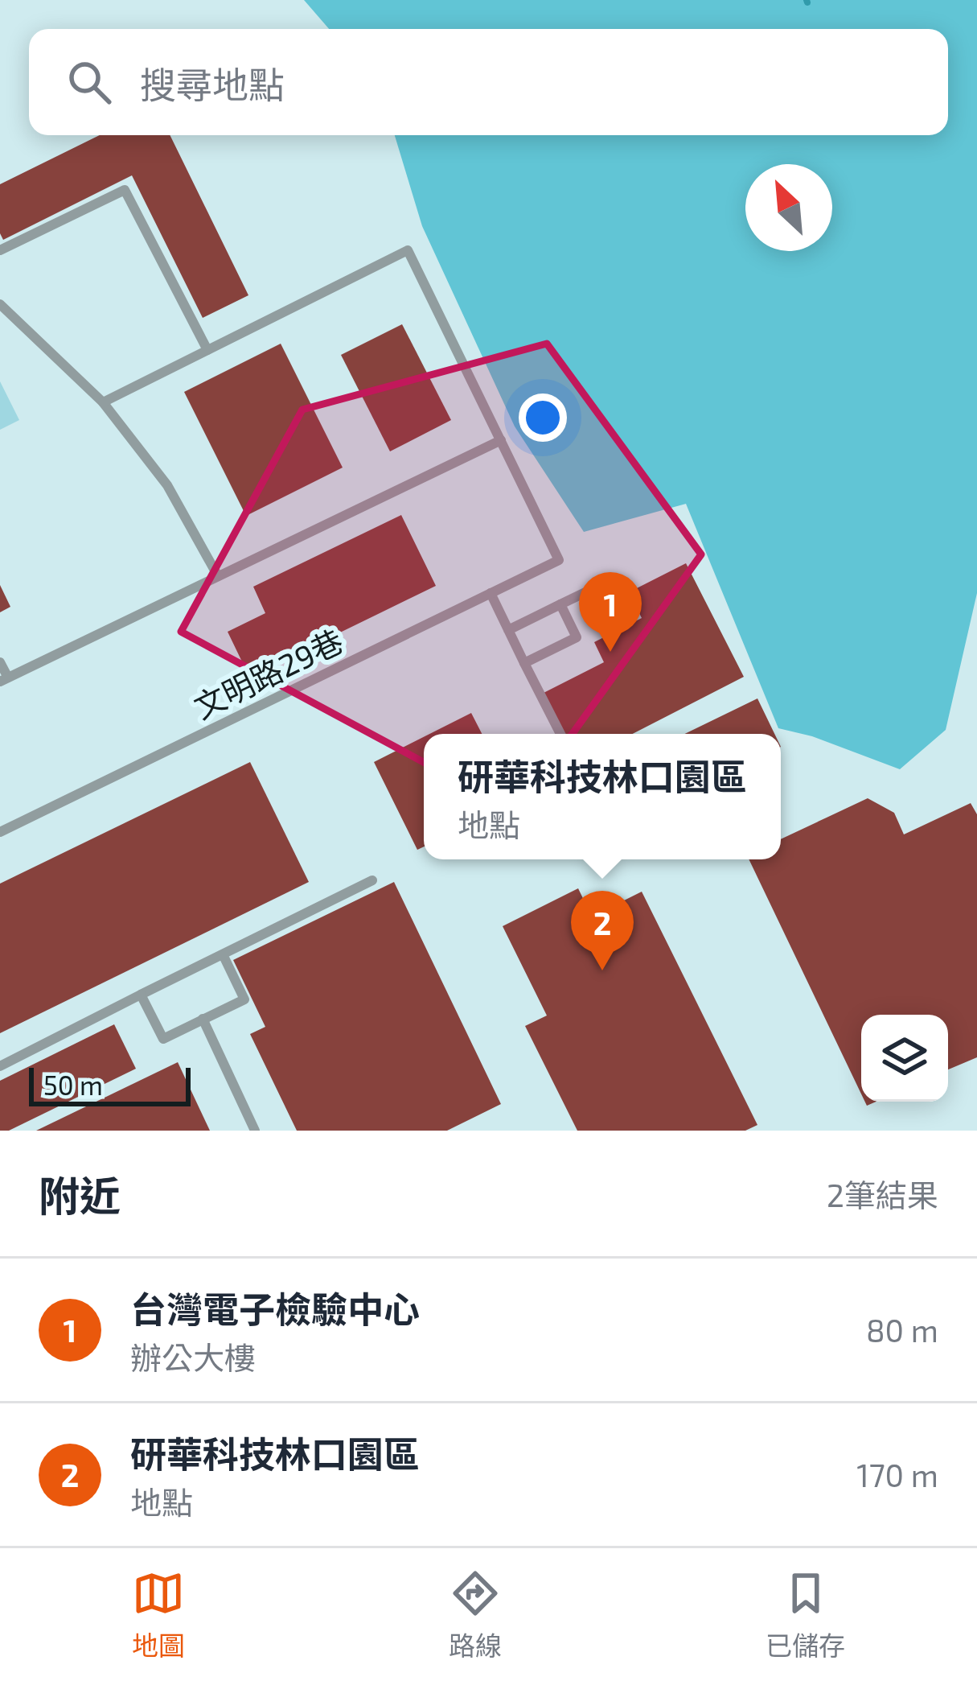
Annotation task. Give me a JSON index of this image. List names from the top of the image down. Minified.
{"streets":{"lane":["文明路29巷"]},"scale_bar":"50 m","north":"top left","page":{"search":"搜尋地點","pins":["1","2"],"popup":["研華科技林口園區","地點"],"scale":"50 m","heading":["附近","2筆結果"],"list":[{"mark":"1","name":"台灣電子檢驗中心","note":"辦公大樓","value":"80 m"},{"mark":"2","name":"研華科技林口園區","note":"地點","value":"170 m"}],"nav":["地圖","路線","已儲存"]}}
